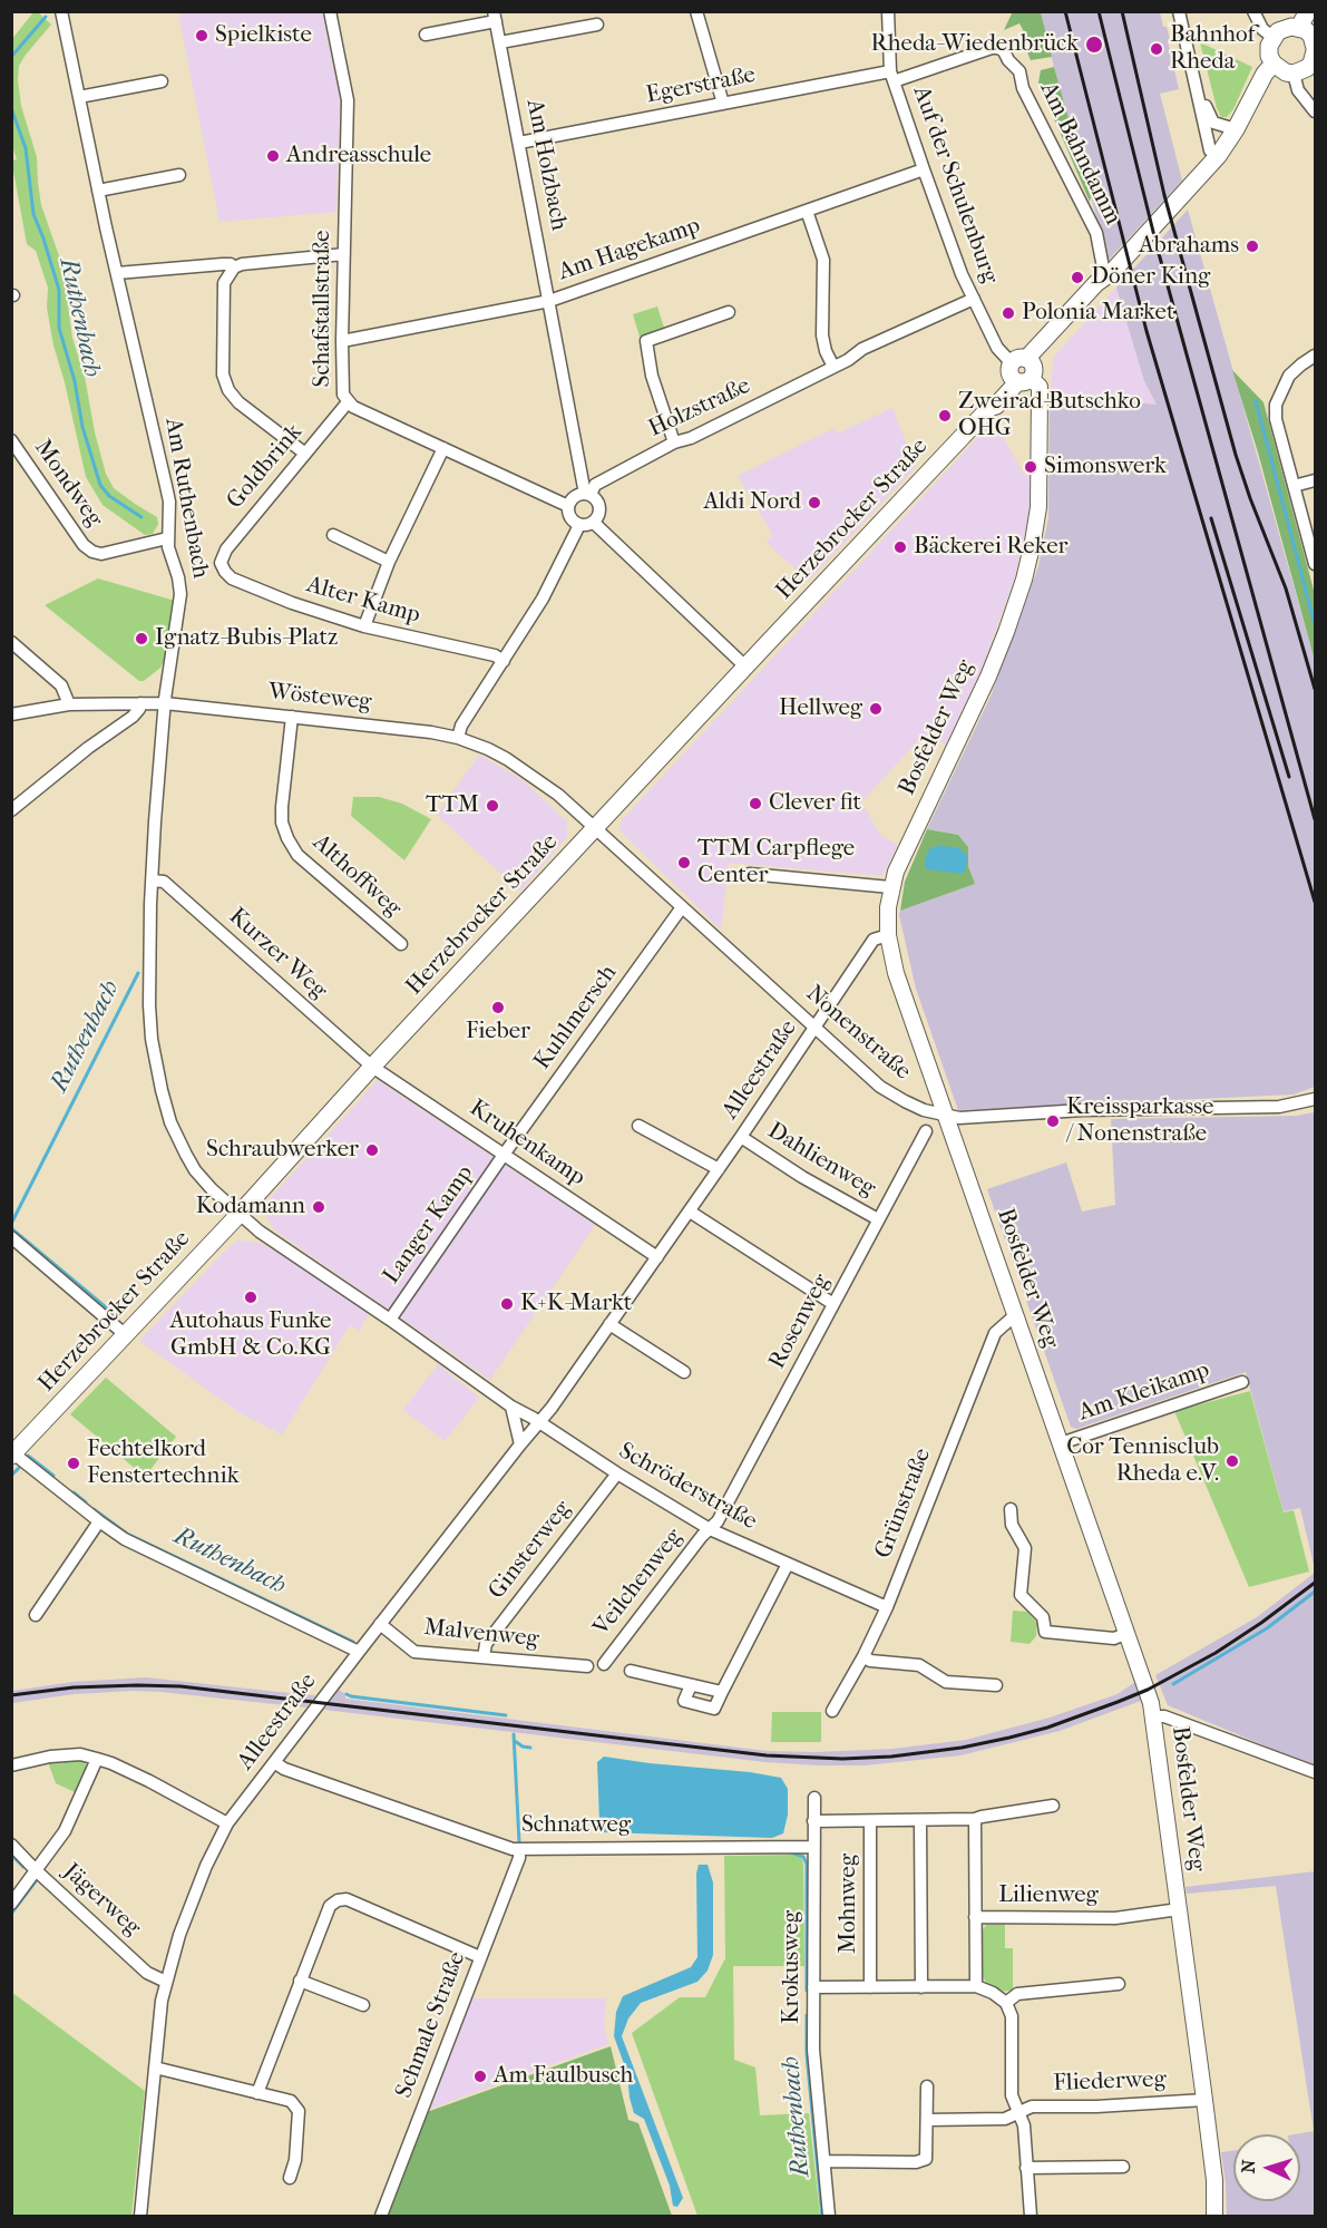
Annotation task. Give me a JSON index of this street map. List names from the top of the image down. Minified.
{"streets":{"main road":["Herzebrocker Straße"],"street":["Egerstraße","Am Bahndamm","Am Holzbach","Auf der Schulenburg","Am Hagekamp","Schafstallstraße","Holzstraße","Goldbrink","Mondweg","Am Ruthenbach","Alter Kamp","Wösteweg","Bosfelder Weg","Althoffweg","Kurzer Weg","Kuhlmersch","Nonenstraße","Alleestraße","Kruhenkamp","Dahlienweg","Langer Kamp","Rosenweg","Am Kleikamp","Schröderstraße","Grünstraße","Ginsterweg","Veilchenweg","Malvenweg","Schnatweg","Lilienweg","Jägerweg","Mohnweg","Krokusweg","Schmale Straße","Fliederweg"]},"crossings":[["Egerstraße","Am Bahndamm"],["Egerstraße","Am Holzbach"],["Egerstraße","Auf der Schulenburg"],["Am Bahndamm","Auf der Schulenburg"],["Am Bahndamm","Herzebrocker Straße"],["Am Holzbach","Am Hagekamp"],["Am Holzbach","Schafstallstraße"],["Am Holzbach","Holzstraße"],["Auf der Schulenburg","Am Hagekamp"],["Auf der Schulenburg","Holzstraße"],["Auf der Schulenburg","Herzebrocker Straße"],["Auf der Schulenburg","Bosfelder Weg"],["Am Hagekamp","Schafstallstraße"],["Schafstallstraße","Holzstraße"],["Schafstallstraße","Goldbrink"],["Goldbrink","Alter Kamp"],["Mondweg","Am Ruthenbach"],["Am Ruthenbach","Herzebrocker Straße"],["Am Ruthenbach","Wösteweg"],["Am Ruthenbach","Kurzer Weg"],["Am Ruthenbach","Schröderstraße"],["Herzebrocker Straße","Wösteweg"],["Herzebrocker Straße","Bosfelder Weg"],["Herzebrocker Straße","Kurzer Weg"],["Herzebrocker Straße","Nonenstraße"],["Herzebrocker Straße","Kruhenkamp"],["Herzebrocker Straße","Schröderstraße"],["Wösteweg","Althoffweg"],["Wösteweg","Nonenstraße"],["Bosfelder Weg","Nonenstraße"],["Bosfelder Weg","Alleestraße"],["Bosfelder Weg","Am Kleikamp"],["Bosfelder Weg","Grünstraße"],["Bosfelder Weg","Lilienweg"],["Bosfelder Weg","Fliederweg"],["Kurzer Weg","Kruhenkamp"],["Kuhlmersch","Nonenstraße"],["Kuhlmersch","Kruhenkamp"],["Kuhlmersch","Langer Kamp"],["Nonenstraße","Alleestraße"],["Alleestraße","Kruhenkamp"],["Alleestraße","Dahlienweg"],["Alleestraße","Schröderstraße"],["Alleestraße","Malvenweg"],["Alleestraße","Schnatweg"],["Alleestraße","Jägerweg"],["Kruhenkamp","Langer Kamp"],["Dahlienweg","Rosenweg"],["Langer Kamp","Schröderstraße"],["Rosenweg","Schröderstraße"],["Rosenweg","Veilchenweg"],["Schröderstraße","Grünstraße"],["Schröderstraße","Ginsterweg"],["Schröderstraße","Veilchenweg"],["Ginsterweg","Malvenweg"],["Schnatweg","Krokusweg"],["Schnatweg","Schmale Straße"]],"water":["Ruthenbach"],"places":["Spielkiste","Rheda-Wiedenbrück","Bahnhof Rheda","Andreasschule","Abrahams","Döner King","Polonia Market","Zweirad-Butschko OHG","Simonswerk","Aldi Nord","Bäckerei Reker","Ignatz-Bubis-Platz","Hellweg","Clever fit","TTM","TTM Carpflege Center","Fieber","Kreissparkasse / Nonenstraße","Schraubwerker","Kodamann","Autohaus Funke GmbH & Co.KG","K+K-Markt","Cor Tennisclub Rheda e.V.","Fechtelkord Fenstertechnik","Am Faulbusch"],"north":"left"}
